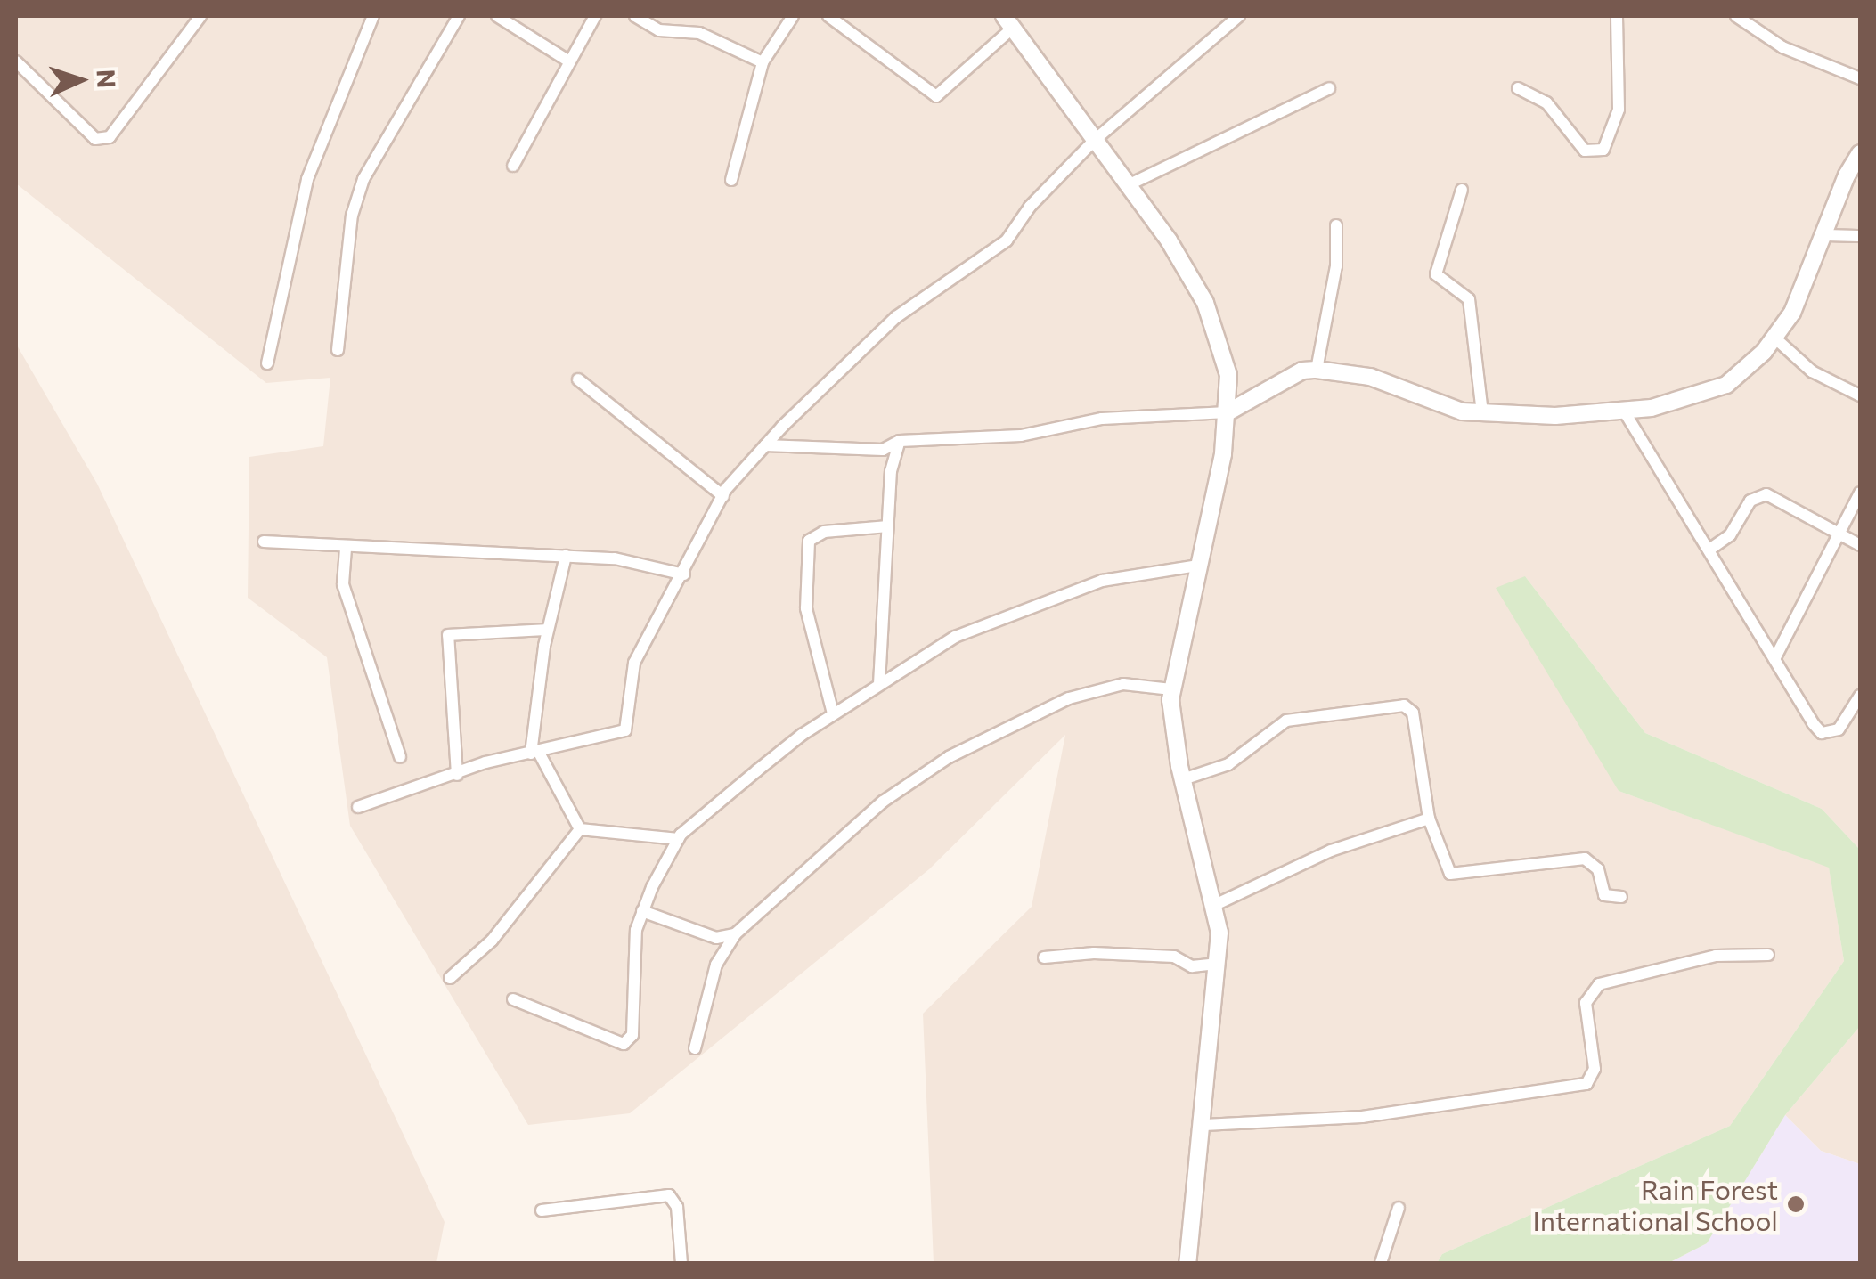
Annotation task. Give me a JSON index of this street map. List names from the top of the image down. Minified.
{"places":["Rain Forest International School"],"north":"right"}
